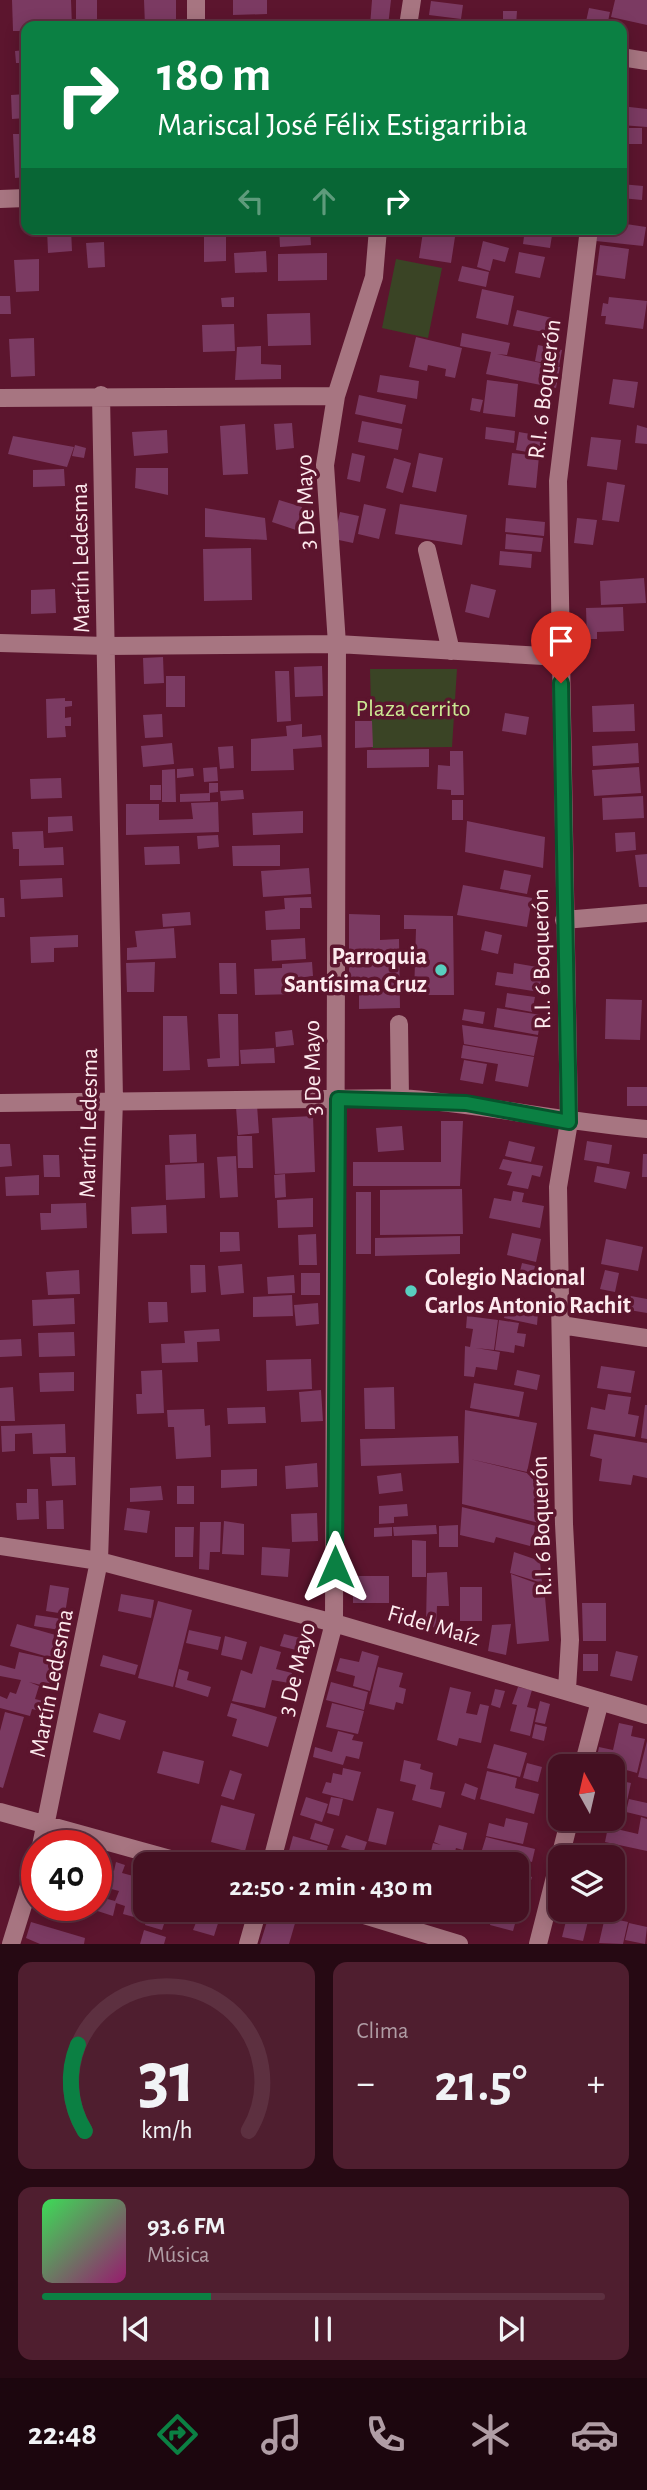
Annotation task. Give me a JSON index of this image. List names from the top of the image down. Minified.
{"streets":{"street":["R.I. 6 Boquerón","3 De Mayo","Martín Ledesma","Fidel Maíz"]},"crossings":[["R.I. 6 Boquerón","Fidel Maíz"],["3 De Mayo","Fidel Maíz"],["Martín Ledesma","Fidel Maíz"]],"parks":["Plaza cerrito"],"places":["Parroquia Santísima Cruz","Colegio Nacional Carlos Antonio Rachit"],"north":"top","page":{"turn":["180 m","Mariscal José Félix Estigarribia"],"limit":"40","trip":"22:50 · 2 min · 430 m","tile":"Clima","heat":["−","21.5°","+"],"song":["93.6 FM","Música"],"tabs":"22:48","gauge":["31","km/h"]}}
